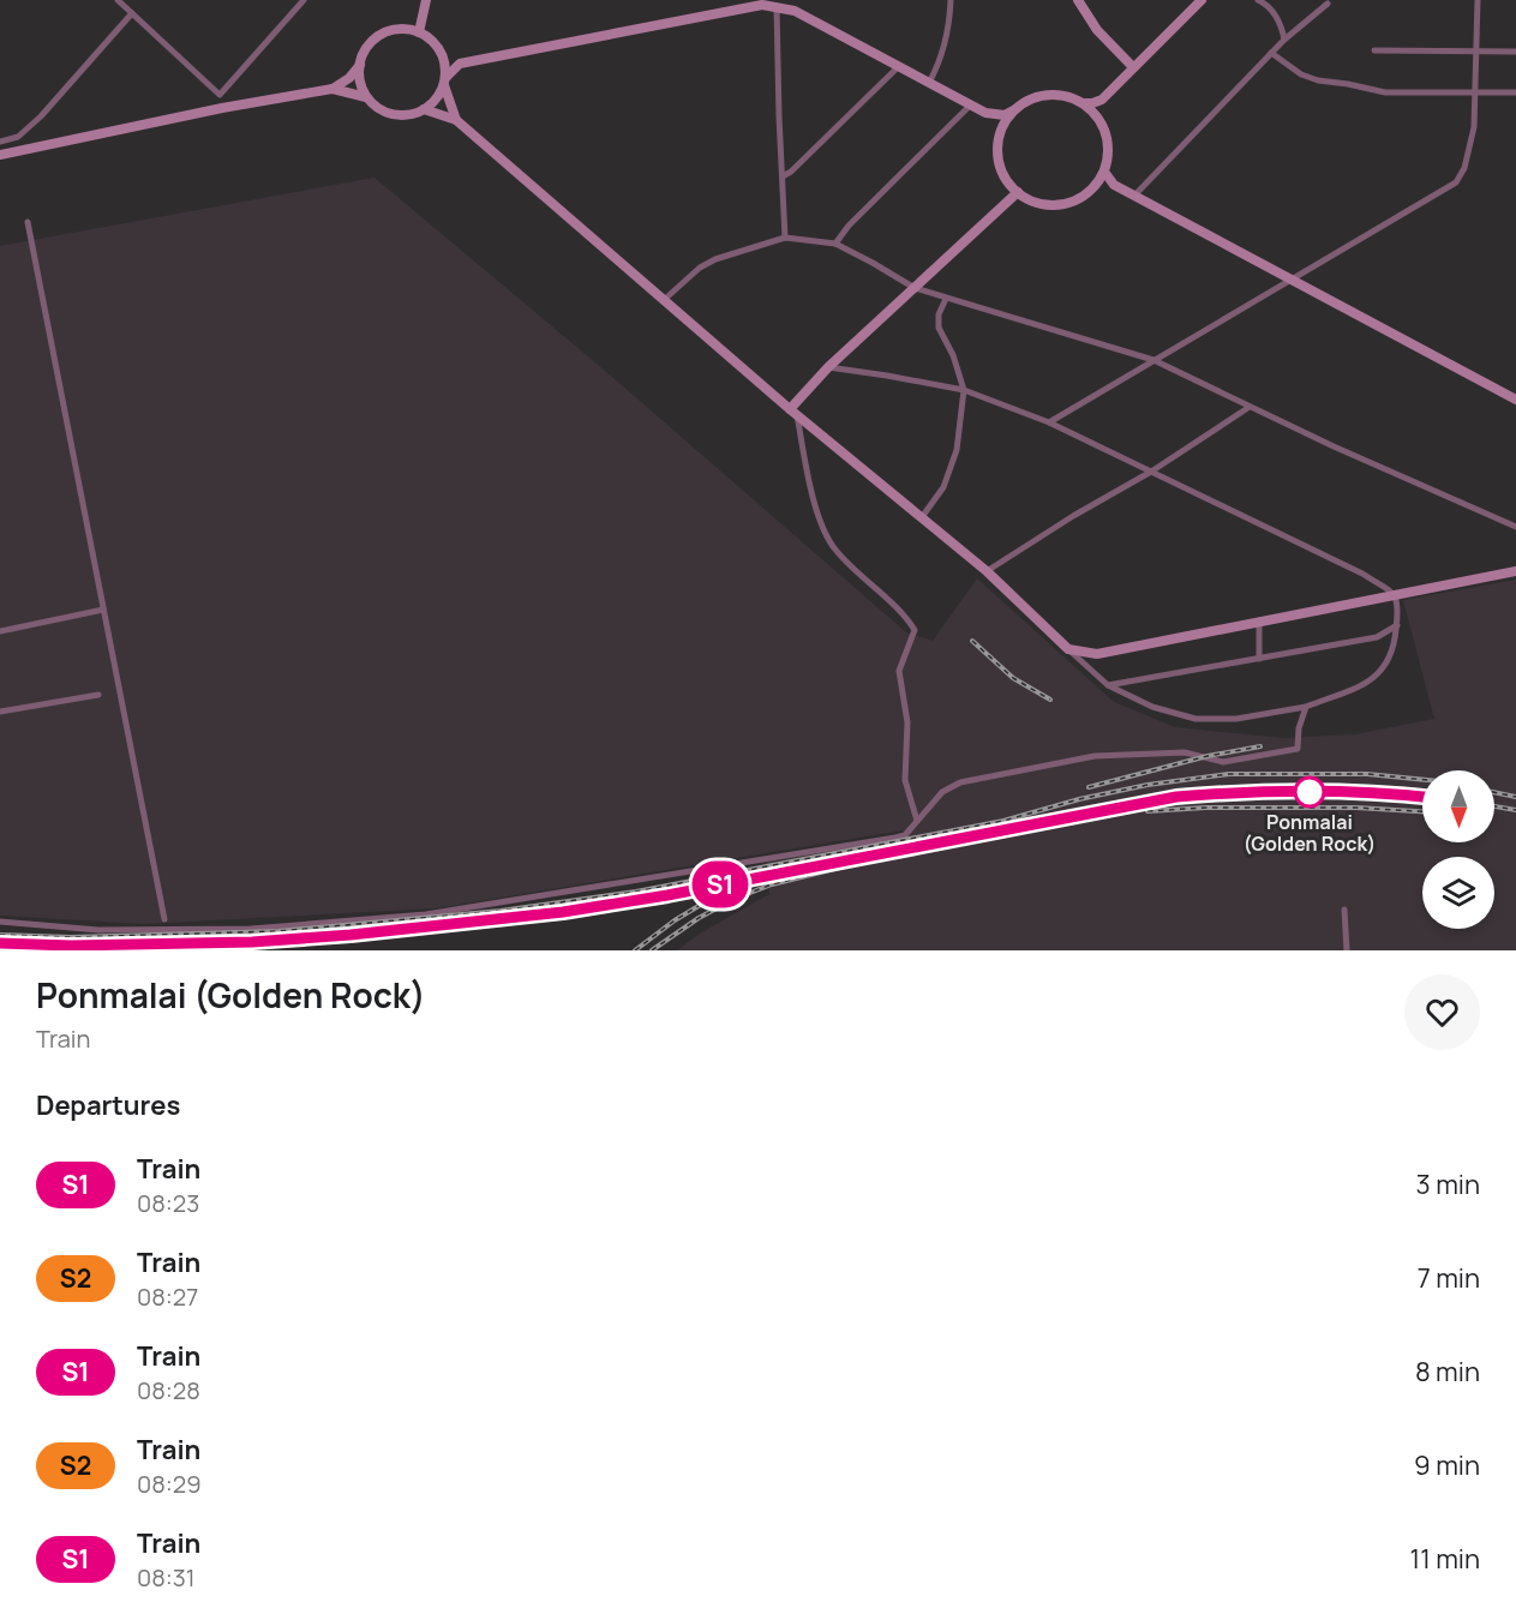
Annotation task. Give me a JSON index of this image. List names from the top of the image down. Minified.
{"places":["Ponmalai (Golden Rock)"],"north":"bottom","page":{"on_map":"S1","heading":[["Ponmalai (Golden Rock)","Train"],"Departures"],"list":[{"mark":"S1","name":"Train","note":"08:23","value":"3 min"},{"mark":"S2","name":"Train","note":"08:27","value":"7 min"},{"mark":"S1","name":"Train","note":"08:28","value":"8 min"},{"mark":"S2","name":"Train","note":"08:29","value":"9 min"},{"mark":"S1","name":"Train","note":"08:31","value":"11 min"}]}}
